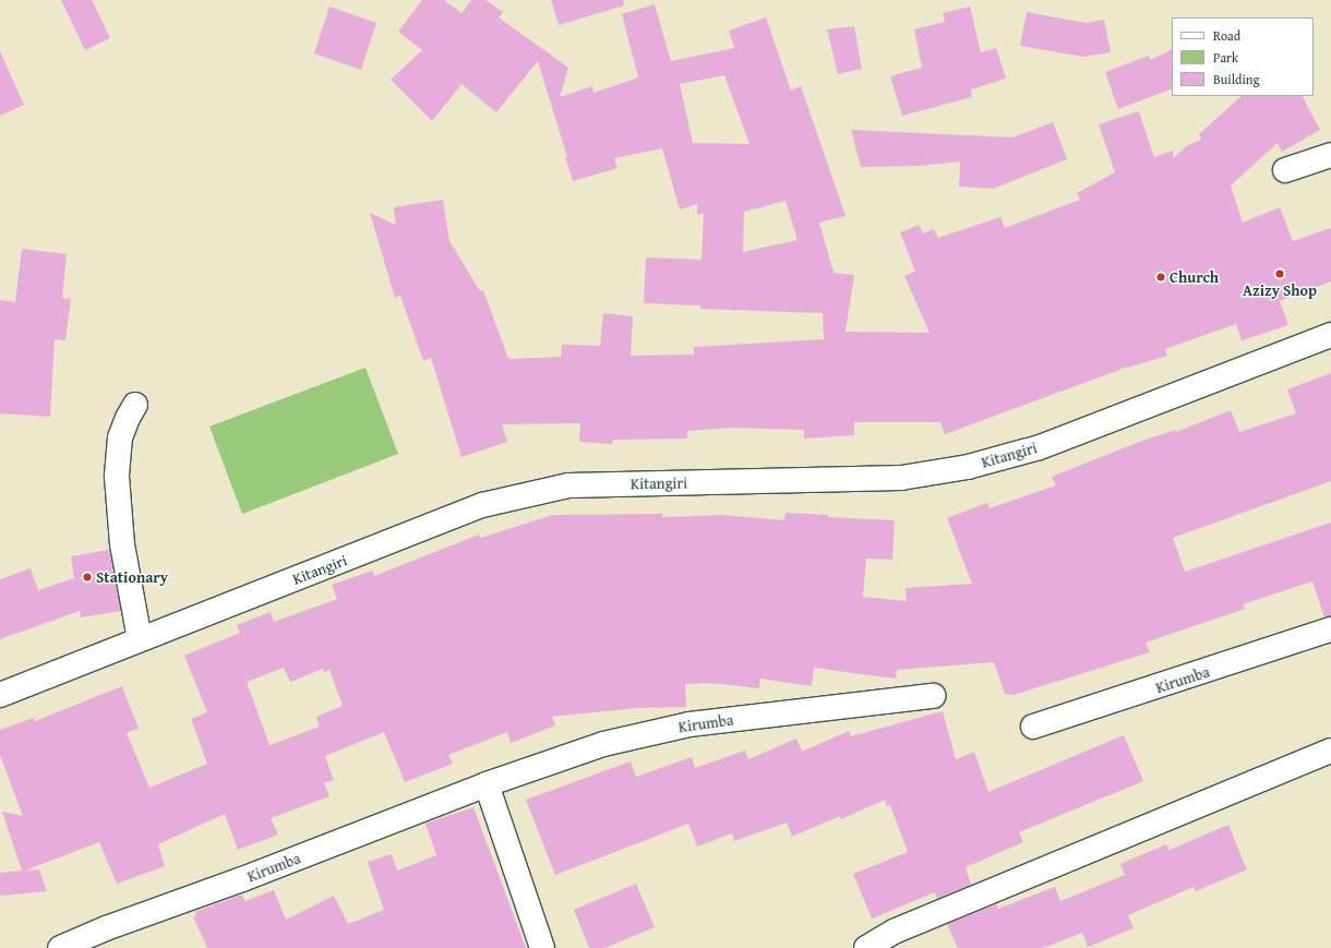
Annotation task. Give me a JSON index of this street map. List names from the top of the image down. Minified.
{"streets":{"street":["Kitangiri","Kirumba"]},"places":["Azizy Shop","Church","Stationary"],"legend":["Road","Park","Building"]}
